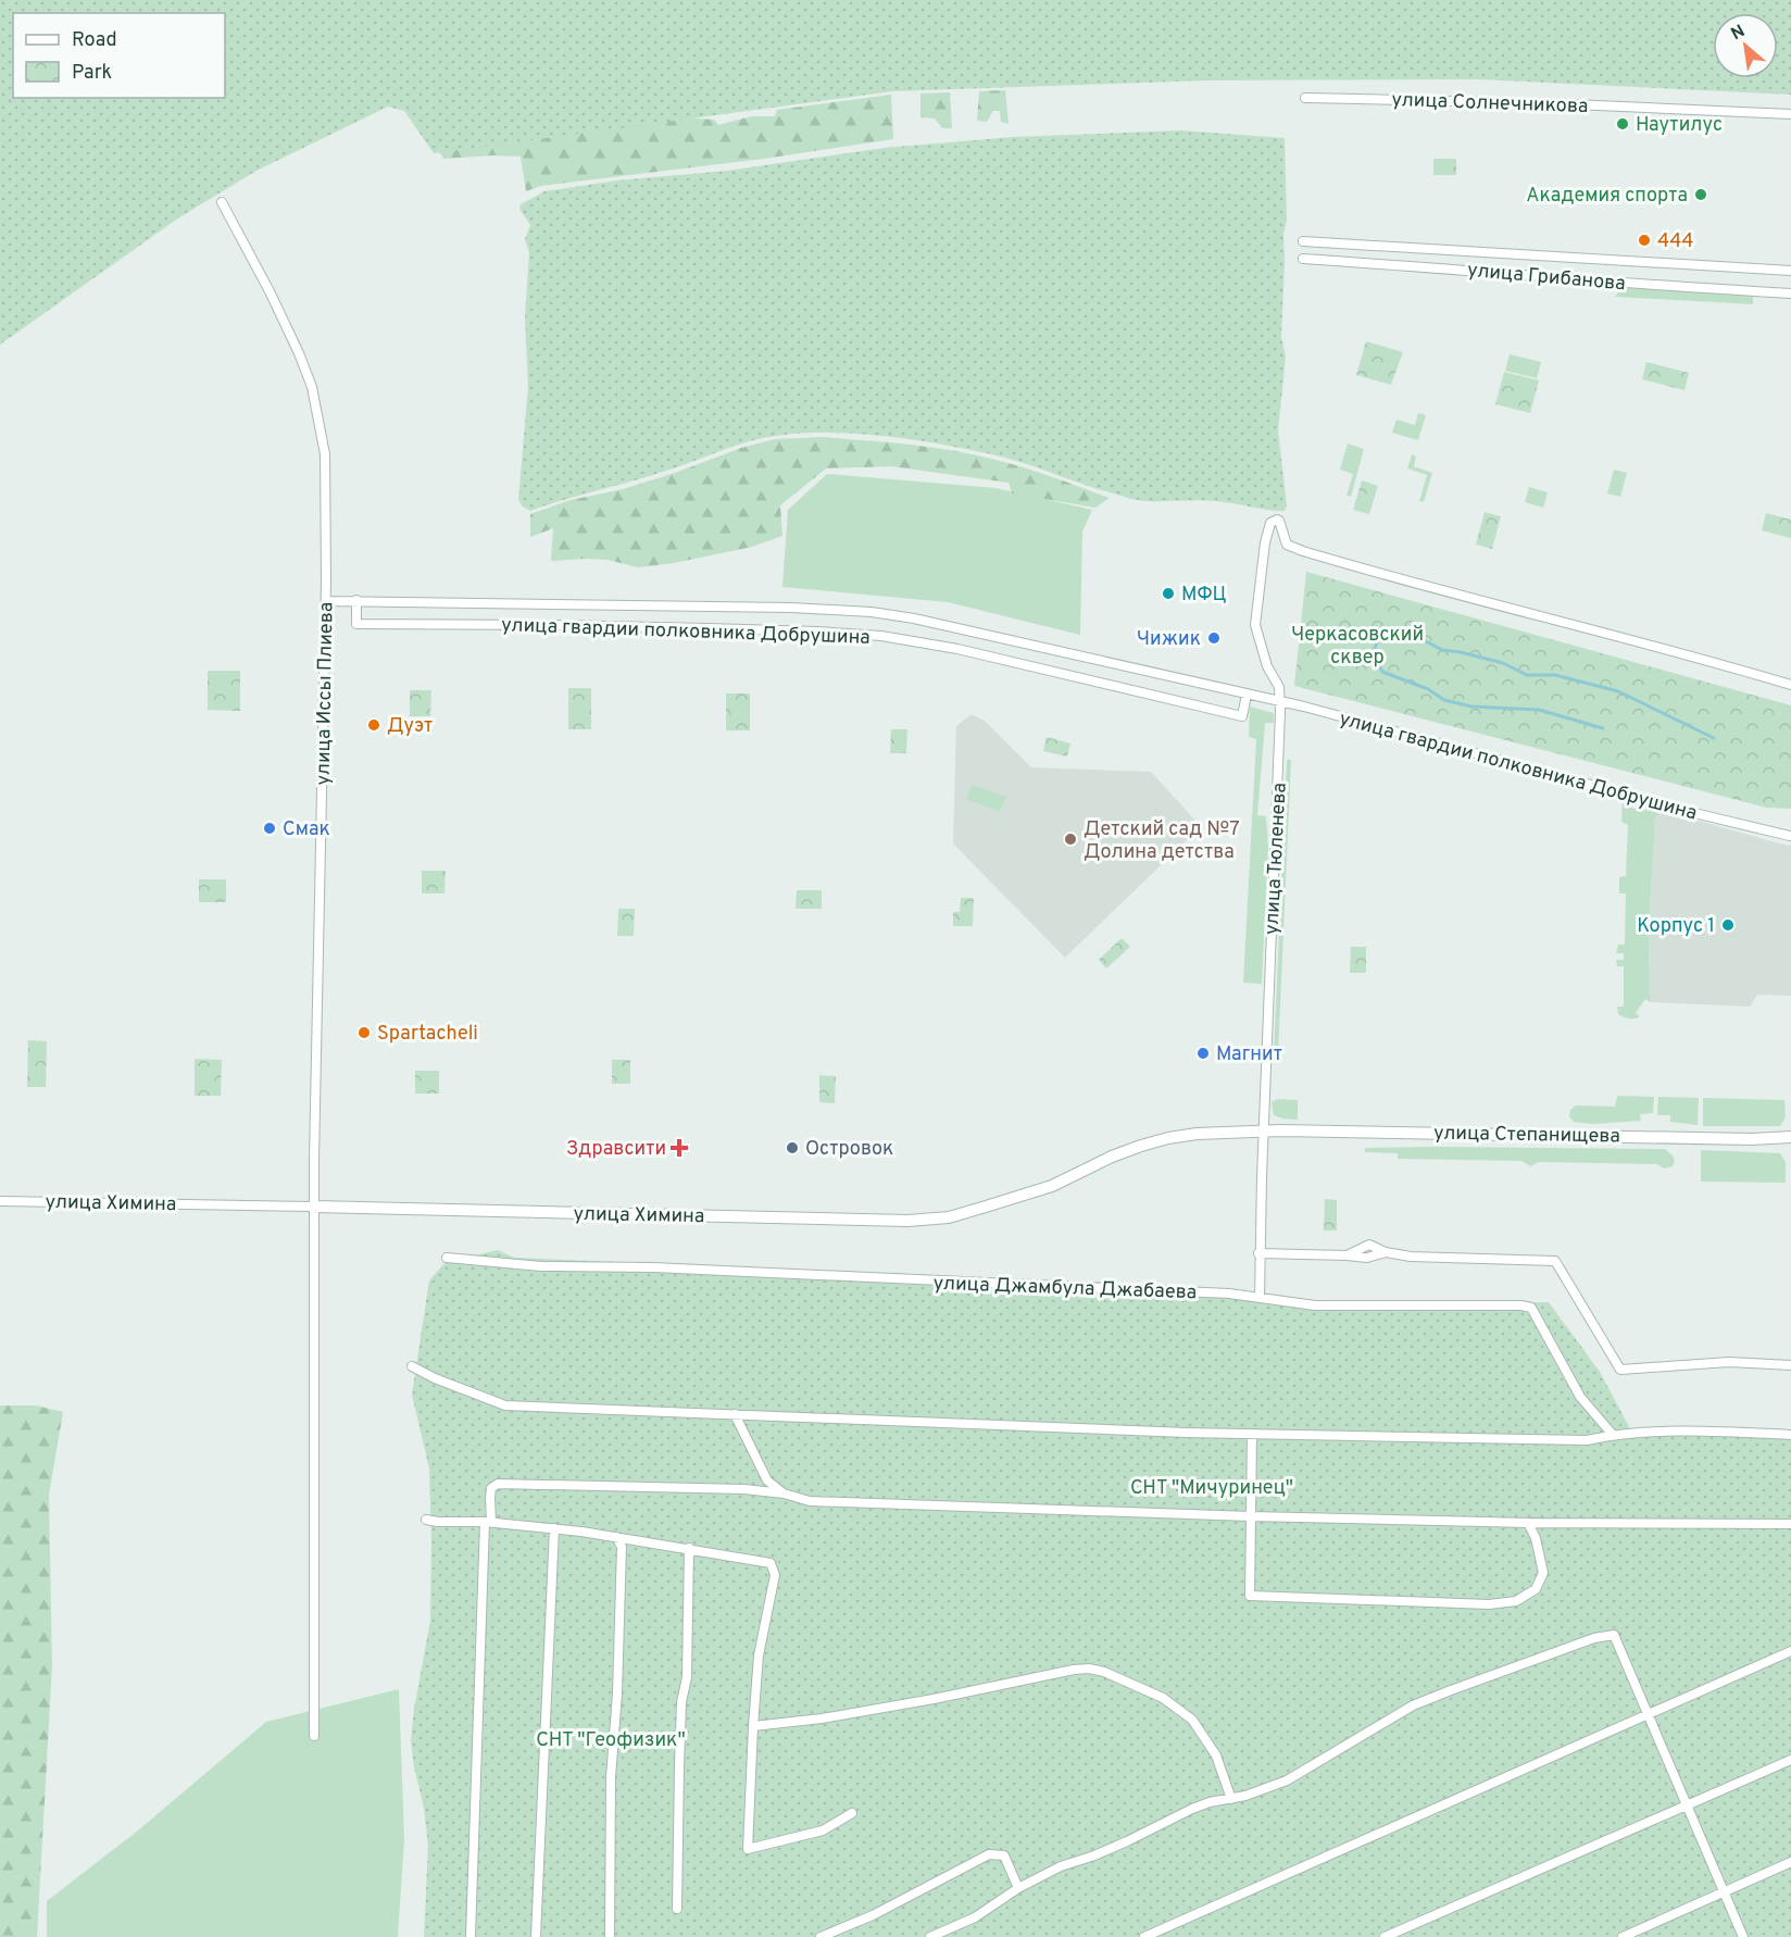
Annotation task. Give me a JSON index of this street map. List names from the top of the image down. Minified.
{"streets":{"street":["улица Солнечникова","улица Грибанова","улица гвардии полковника Добрушина","улица Иссы Плиева","улица Тюленева","улица Степанищева","улица Химина","улица Джамбула Джабаева"]},"crossings":[["улица гвардии полковника Добрушина","улица Иссы Плиева"],["улица гвардии полковника Добрушина","улица Тюленева"],["улица Иссы Плиева","улица Химина"],["улица Тюленева","улица Степанищева"],["улица Тюленева","улица Химина"],["улица Тюленева","улица Джамбула Джабаева"],["улица Степанищева","улица Химина"]],"parks":["Черкасовский сквер","СНТ \"Мичуринец\"","СНТ \"Геофизик\""],"places":{"other":["Наутилус","Академия спорта","444","МФЦ","Чижик","Дуэт","Смак","Детский сад №7 Долина детства","Корпус 1","Spartacheli","Магнит","Островок"],"health":["Здравсити"]},"legend":["Road","Park"],"north":"top left"}
